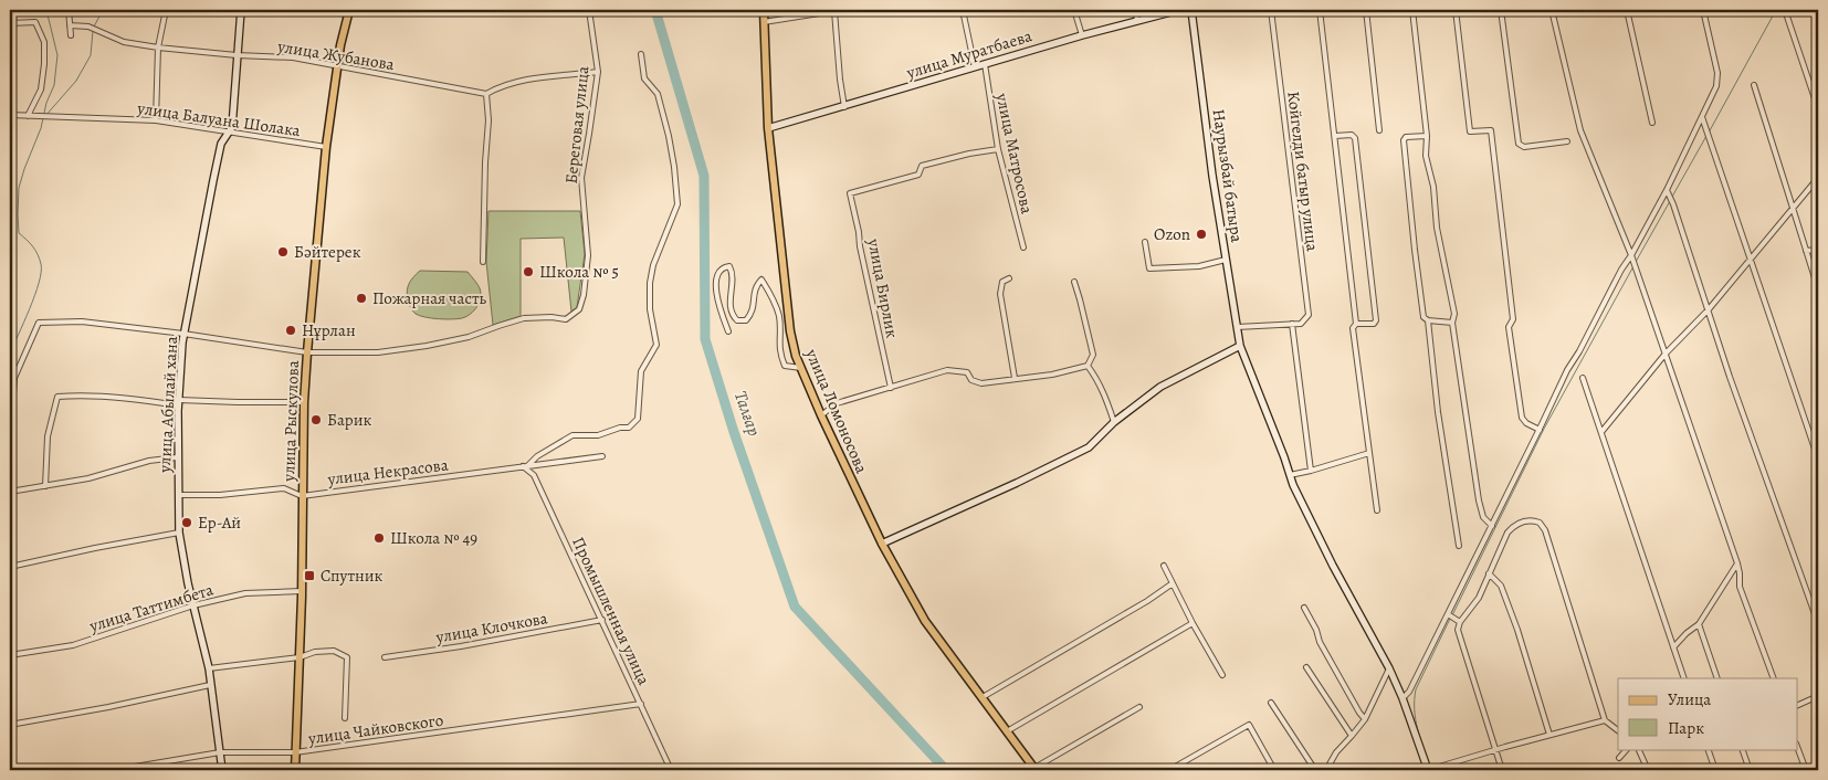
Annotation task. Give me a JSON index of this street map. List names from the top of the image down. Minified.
{"streets":{"main road":["улица Ломоносова","улица Рыскулова"],"street":["улица Муратбаева","улица Жубанова","улица Балуана Шолака","Береговая улица","улица Матросова","Койгелди батыр улица","Наурызбай батыра","улица Бирлик","улица Абылай хана","улица Некрасова","улица Таттимбета","Промышленная улица","улица Клочкова","улица Чайковского"]},"crossings":[["улица Муратбаева","улица Матросова"],["улица Муратбаева","улица Ломоносова"],["улица Жубанова","улица Абылай хана"],["улица Жубанова","улица Рыскулова"],["улица Балуана Шолака","улица Абылай хана"],["улица Балуана Шолака","улица Рыскулова"],["Береговая улица","улица Рыскулова"],["улица Матросова","улица Бирлик"],["улица Абылай хана","улица Некрасова"],["улица Абылай хана","улица Таттимбета"],["улица Абылай хана","улица Чайковского"],["улица Рыскулова","улица Некрасова"],["улица Рыскулова","улица Таттимбета"],["улица Рыскулова","улица Чайковского"],["улица Некрасова","Промышленная улица"],["Промышленная улица","улица Клочкова"],["Промышленная улица","улица Чайковского"]],"water":["Талғар"],"places":{"other":["Ozon","Бәйтерек","Школа № 5","Пожарная часть","Нұрлан","Барик","Ер-Ай","Школа № 49"],"transit":["Спутник"]},"legend":["Улица","Парк"]}
